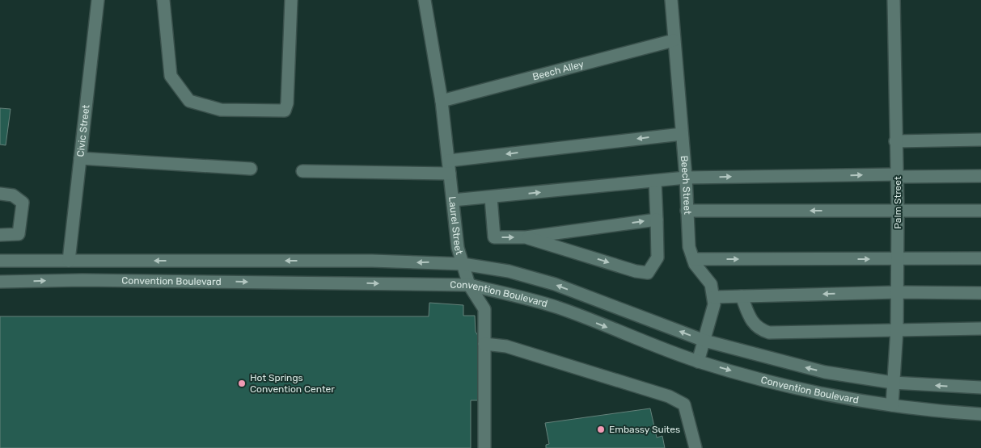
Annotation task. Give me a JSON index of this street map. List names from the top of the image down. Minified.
{"streets":{"street":["Beech Alley","Civic Street","Beech Street","Palm Street","Laurel Street","Convention Boulevard"]},"crossings":[["Beech Alley","Beech Street"],["Beech Alley","Laurel Street"],["Civic Street","Convention Boulevard"],["Beech Street","Convention Boulevard"],["Palm Street","Convention Boulevard"],["Laurel Street","Convention Boulevard"]],"places":["Hot Springs Convention Center","Embassy Suites"]}
